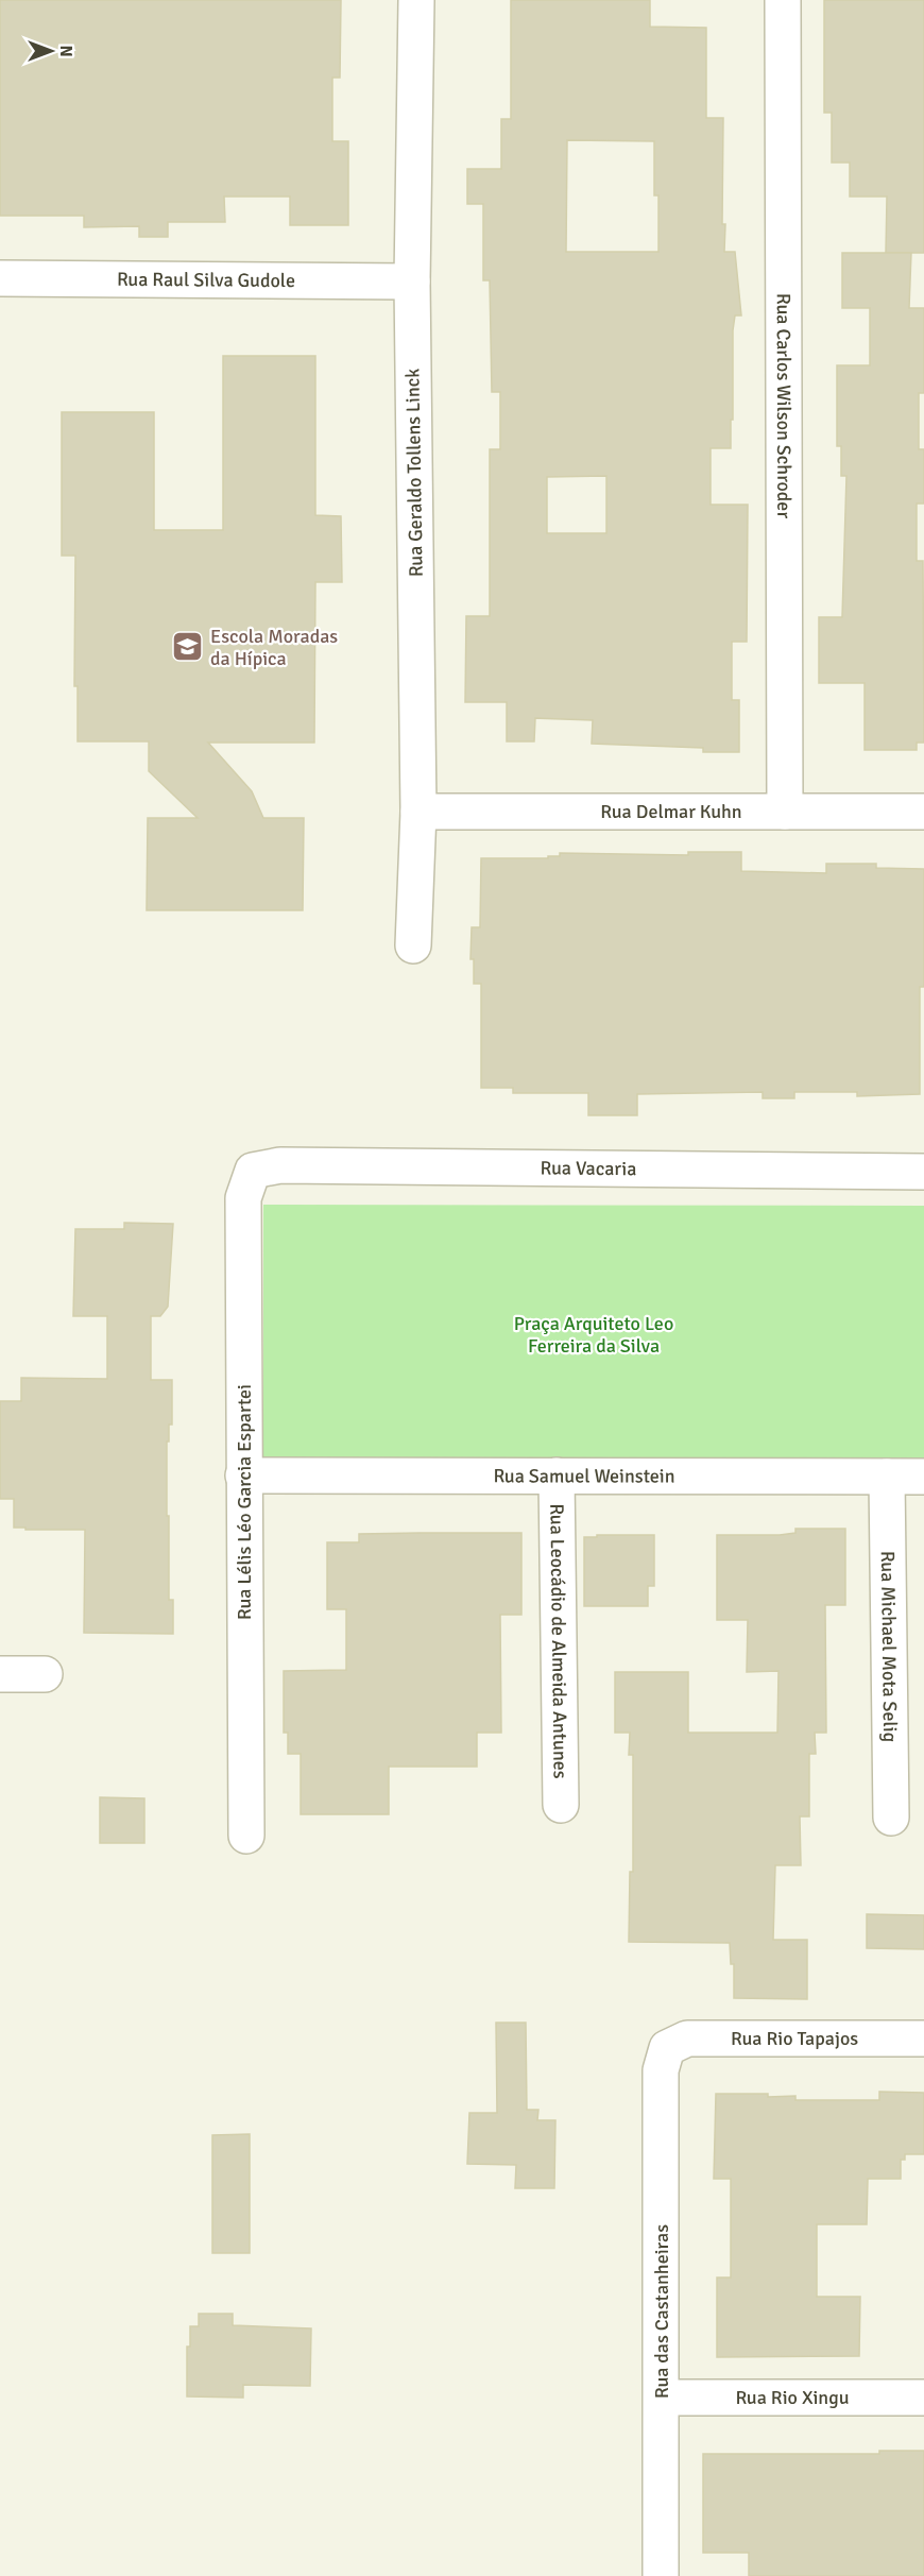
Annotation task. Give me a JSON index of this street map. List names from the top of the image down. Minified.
{"streets":{"street":["Rua Raul Silva Gudole","Rua Carlos Wilson Schroder","Rua Geraldo Tollens Linck","Rua Delmar Kuhn","Rua Vacaria","Rua Samuel Weinstein","Rua Lélis Léo Garcia Espartei","Rua Leocádio de Almeida Antunes","Rua Michael Mota Selig","Rua Rio Tapajos","Rua das Castanheiras","Rua Rio Xingu"]},"crossings":[["Rua Raul Silva Gudole","Rua Geraldo Tollens Linck"],["Rua Carlos Wilson Schroder","Rua Delmar Kuhn"],["Rua Geraldo Tollens Linck","Rua Delmar Kuhn"],["Rua Vacaria","Rua Lélis Léo Garcia Espartei"],["Rua Samuel Weinstein","Rua Lélis Léo Garcia Espartei"],["Rua Samuel Weinstein","Rua Leocádio de Almeida Antunes"],["Rua Samuel Weinstein","Rua Michael Mota Selig"],["Rua Rio Tapajos","Rua das Castanheiras"],["Rua das Castanheiras","Rua Rio Xingu"]],"parks":["Praça Arquiteto Leo Ferreira da Silva"],"places":{"school or university":["Escola Moradas da Hípica"]},"north":"right"}
